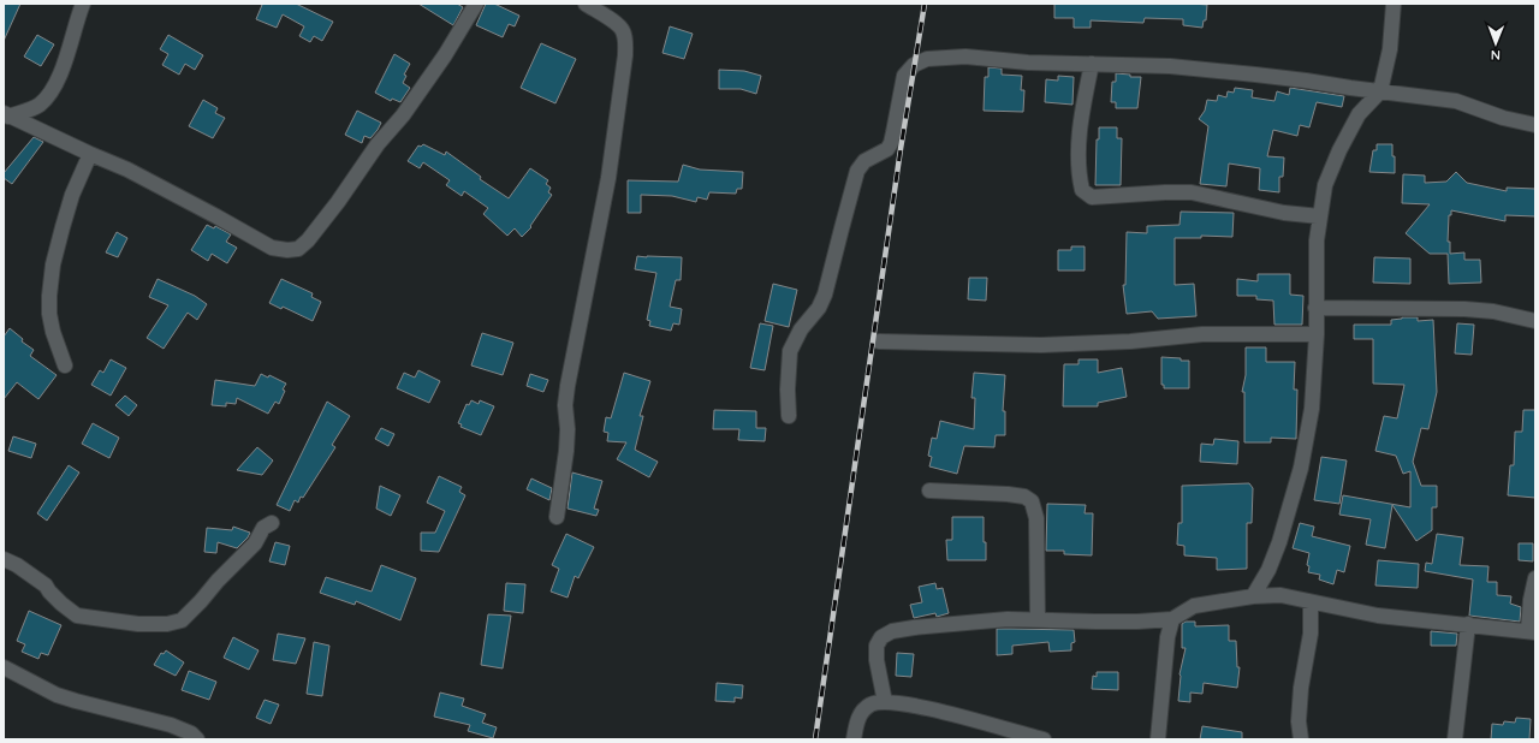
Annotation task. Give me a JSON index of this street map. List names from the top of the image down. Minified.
{"north":"bottom"}
